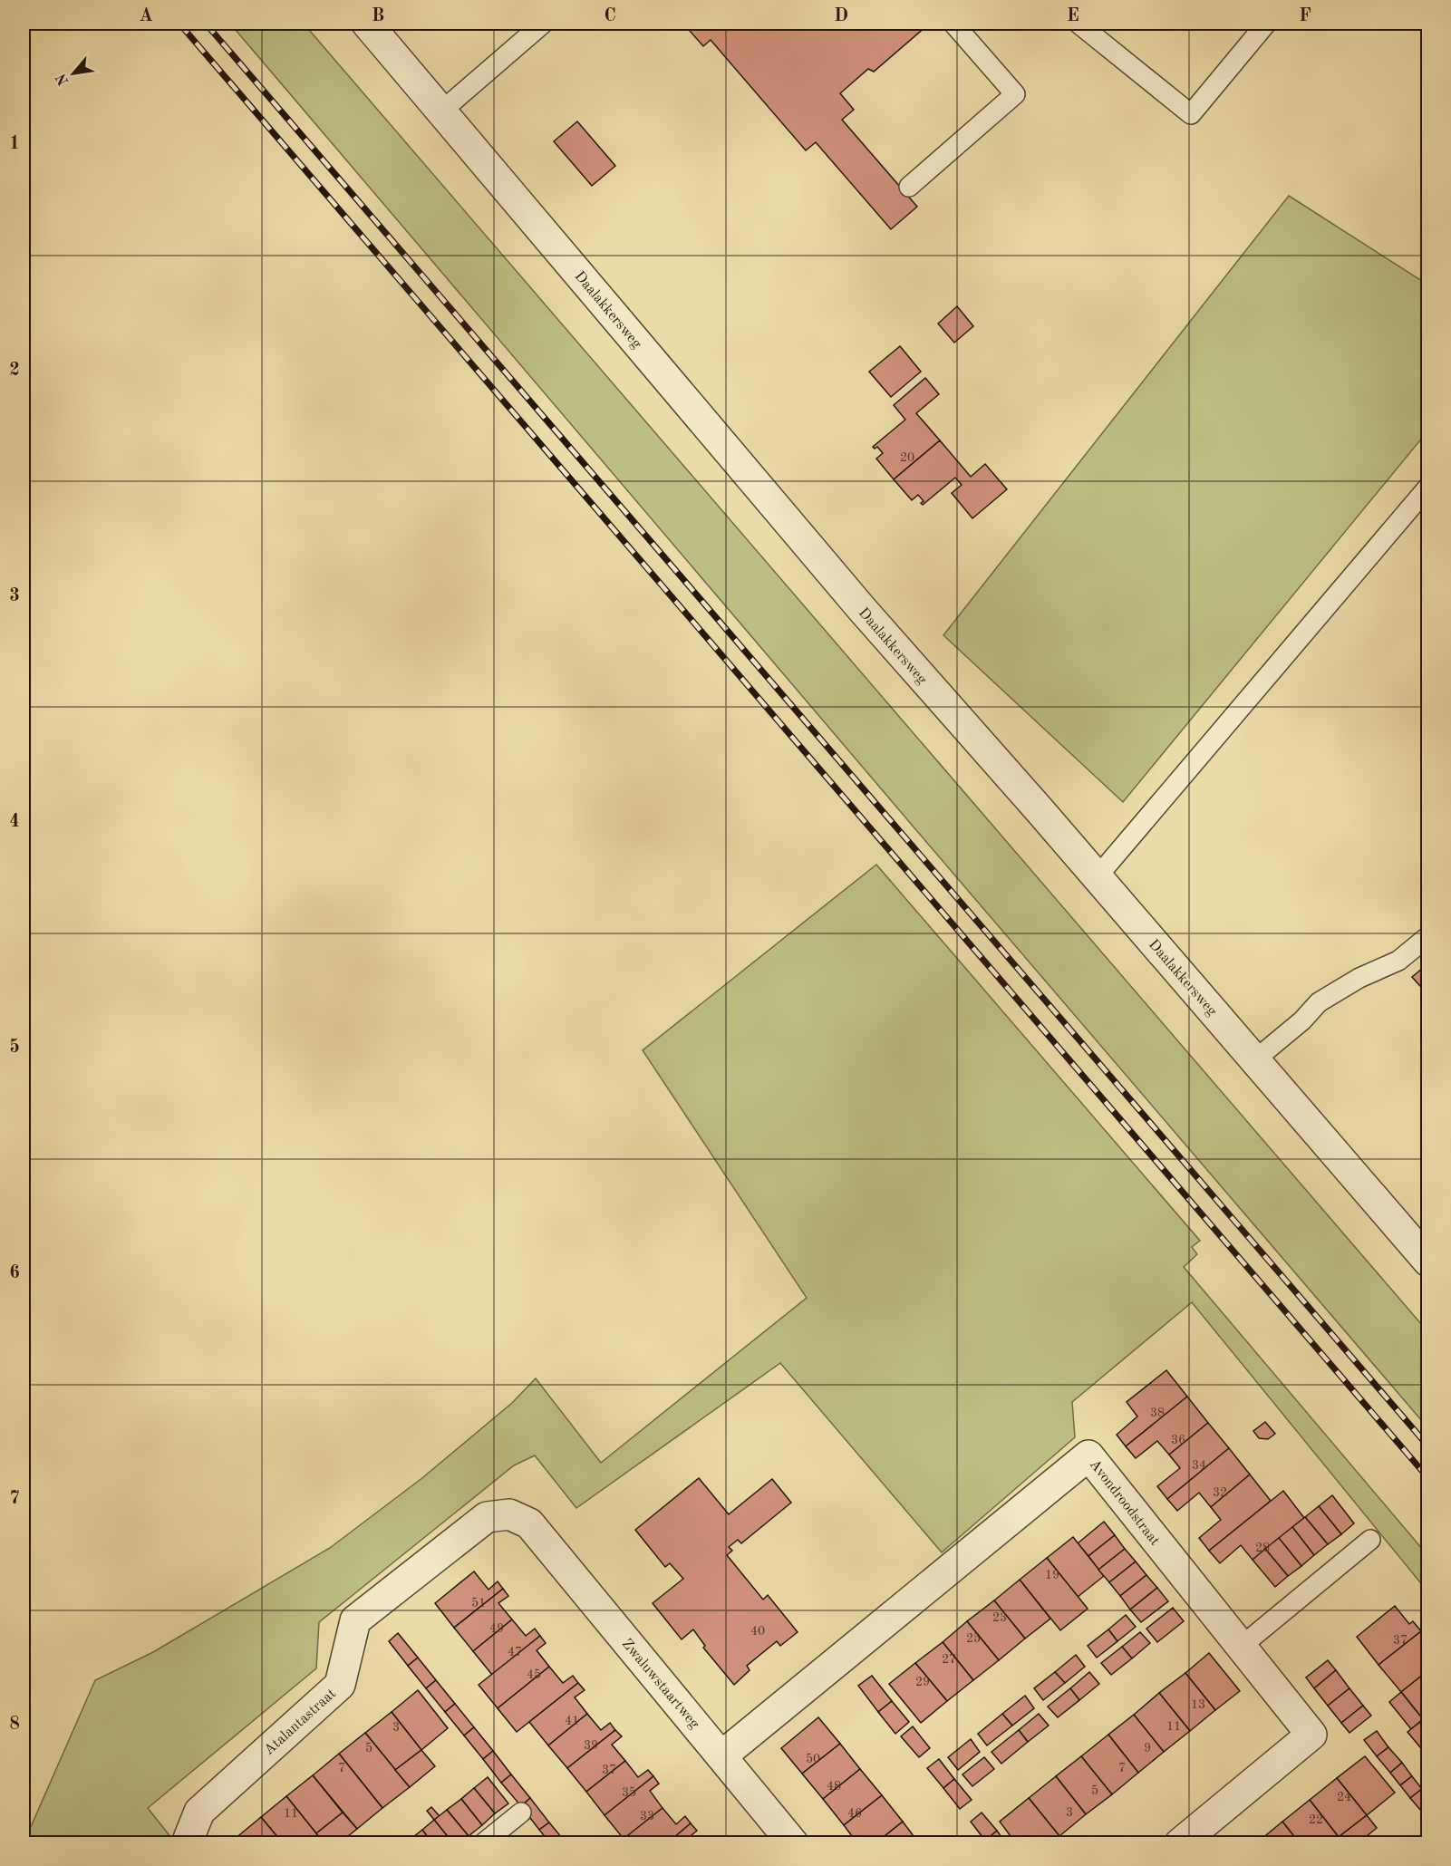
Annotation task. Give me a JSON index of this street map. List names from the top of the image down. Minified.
{"streets":{"street":["Daalakkersweg","Avondroodstraat","Zwaluwstaartweg","Atalantastraat"]},"crossings":[["Avondroodstraat","Zwaluwstaartweg"],["Zwaluwstaartweg","Atalantastraat"]],"house_numbers":["20","38","36","34","32","28","19","51","23","49","40","25","37","47","27","45","29","13","41","11","3","39","5","9","50","7","7","37","48","5","35","24","3","11","46","33","22"],"north":"bottom left","grid":{"columns":["A","B","C","D","E","F"],"rows":["1","2","3","4","5","6","7","8"]}}
